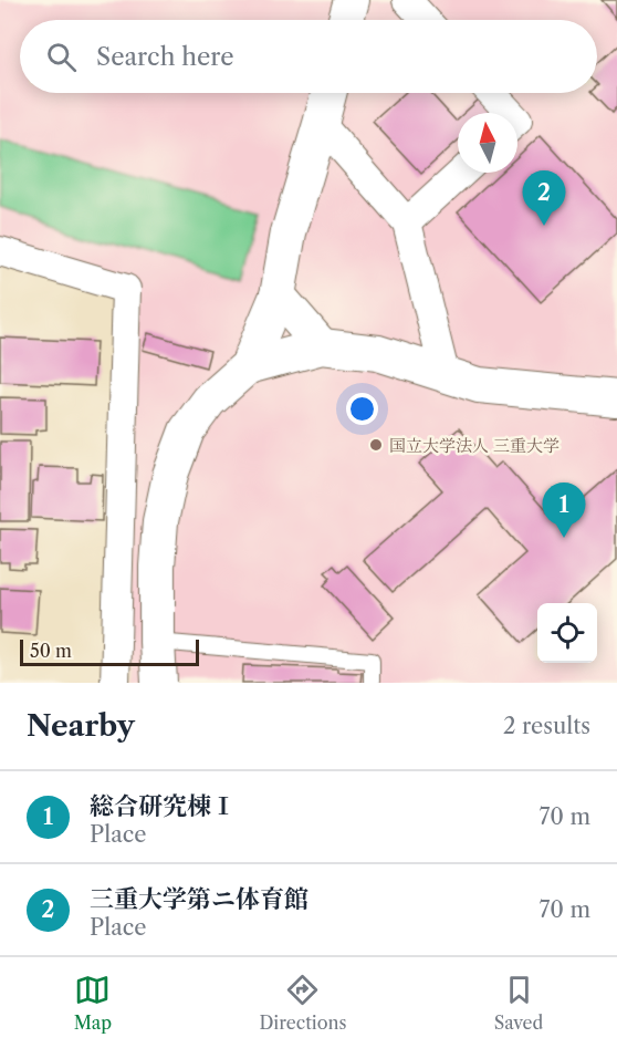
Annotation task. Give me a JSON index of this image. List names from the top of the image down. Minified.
{"places":["国立大学法人 三重大学"],"scale_bar":"50 m","north":"top","page":{"search":"Search here","pins":["2","1"],"scale":"50 m","heading":["Nearby","2 results"],"list":[{"mark":"1","name":"総合研究棟Ⅰ","note":"Place","value":"70 m"},{"mark":"2","name":"三重大学第ニ体育館","note":"Place","value":"70 m"}],"nav":["Map","Directions","Saved"]}}
